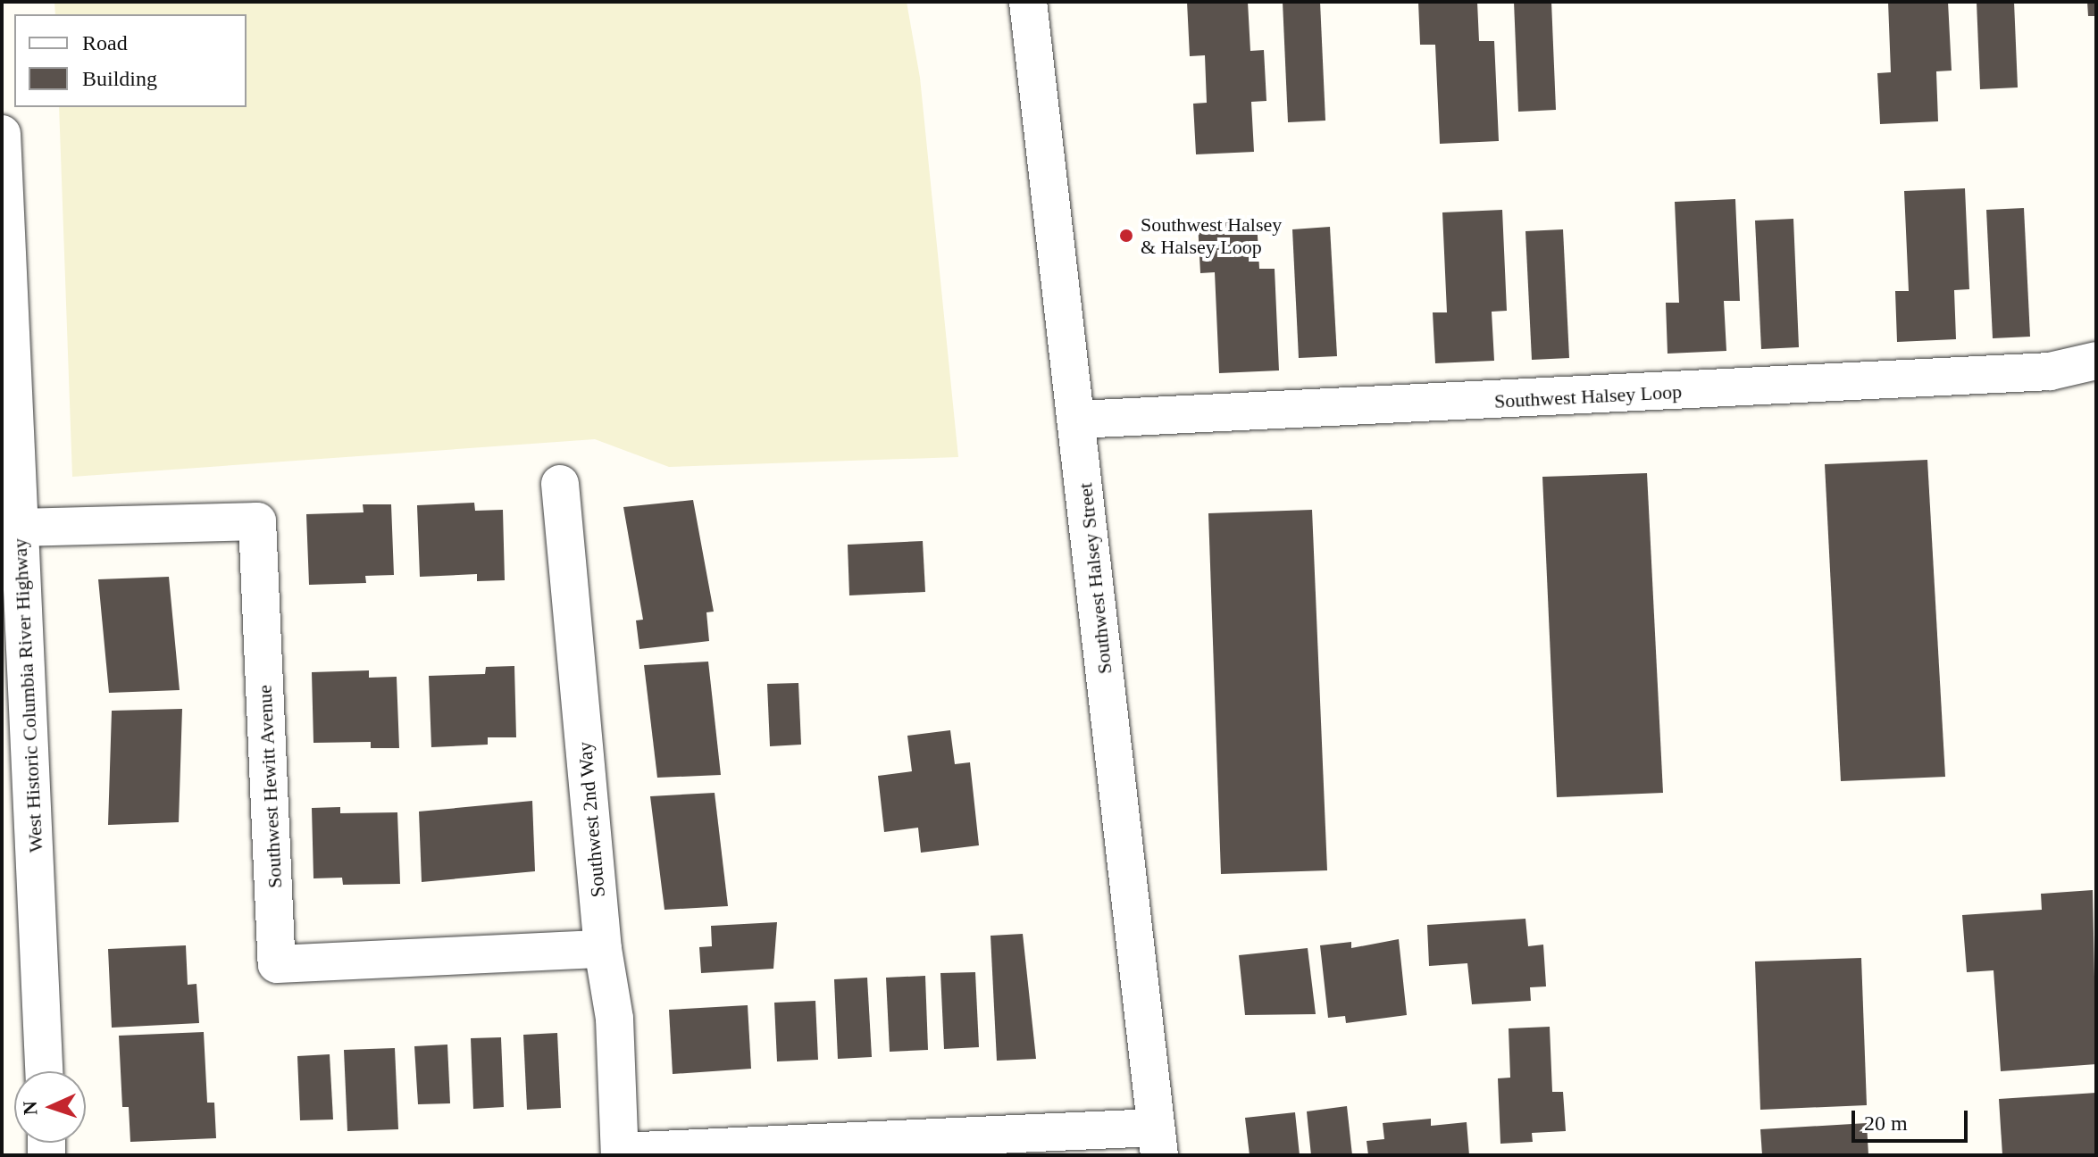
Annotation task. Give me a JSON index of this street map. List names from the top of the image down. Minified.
{"streets":{"street":["Southwest Halsey Loop","Southwest Halsey Street","West Historic Columbia River Highway","Southwest Hewitt Avenue","Southwest 2nd Way"]},"crossings":[["Southwest Halsey Loop","Southwest Halsey Street"],["West Historic Columbia River Highway","Southwest Hewitt Avenue"],["Southwest Hewitt Avenue","Southwest 2nd Way"]],"places":["Southwest Halsey & Halsey Loop"],"legend":["Road","Building"],"scale_bar":"20 m","north":"left"}
